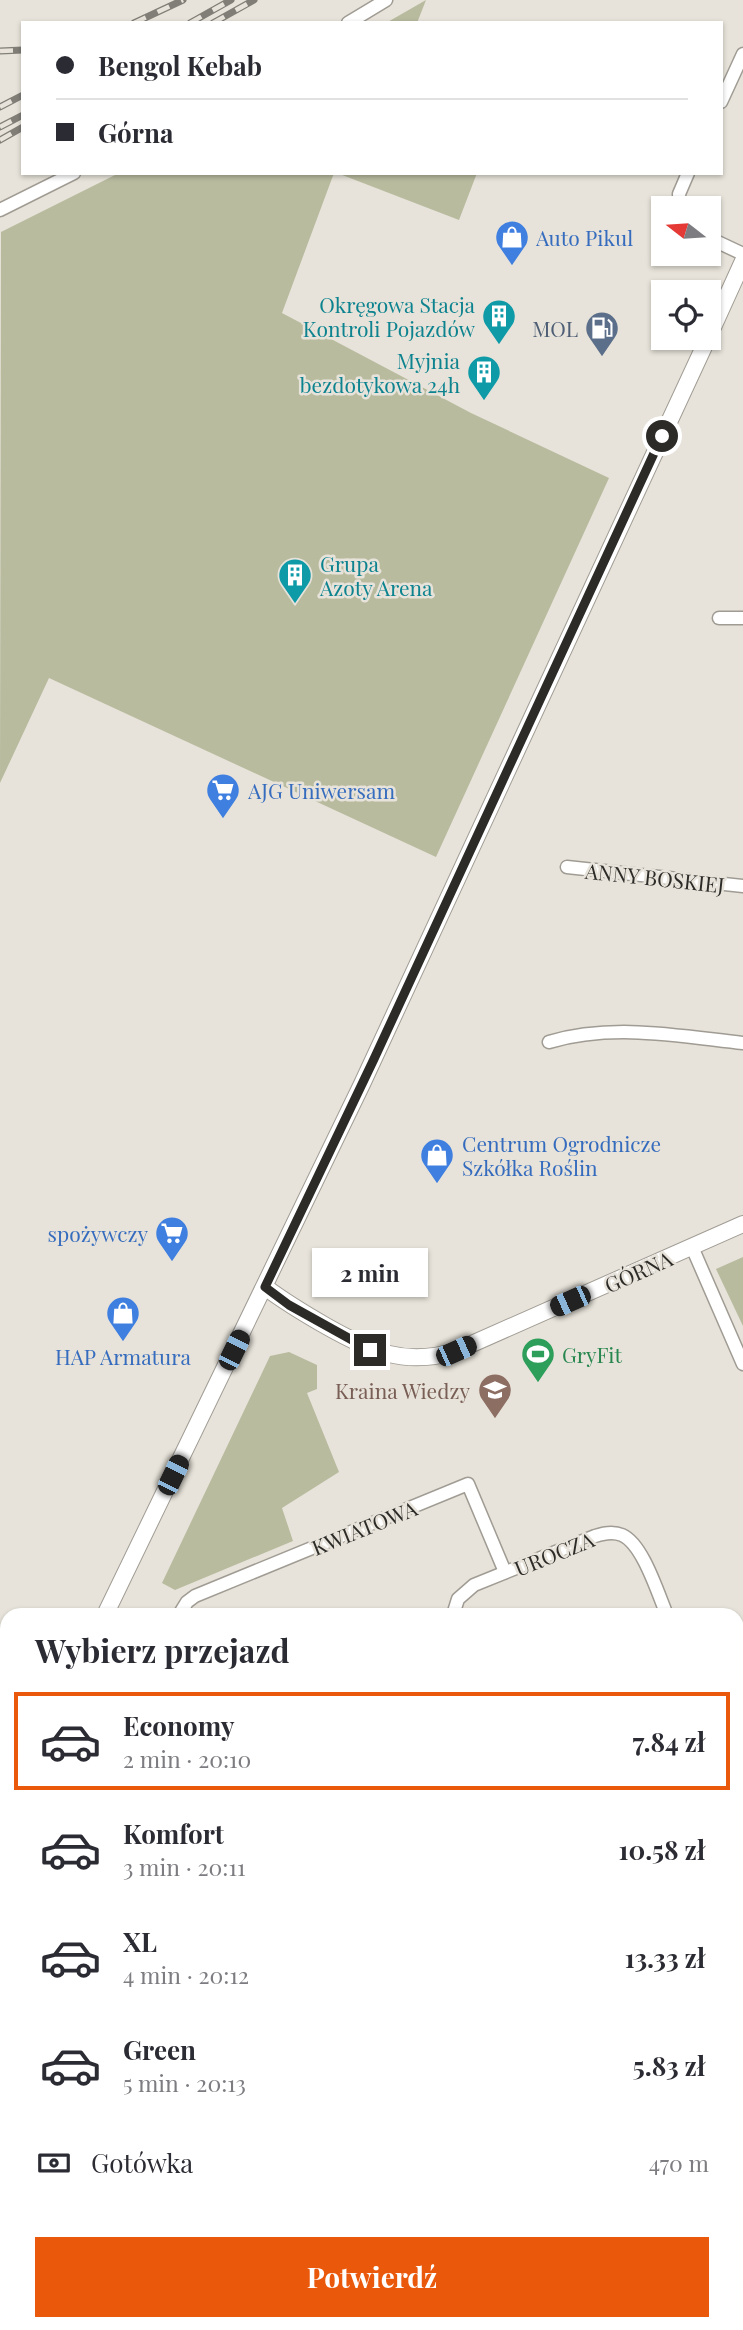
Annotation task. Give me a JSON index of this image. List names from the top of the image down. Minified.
{"streets":{"main road":["GÓRNA"],"street":["ANNY BOSKIEJ","KWIATOWA","UROCZA"]},"crossings":[["KWIATOWA","UROCZA"]],"places":{"shop":["Auto Pikul","Centrum Ogrodnicze Szkółka Roślin","HAP Armatura"],"building":["Okręgowa Stacja Kontroli Pojazdów","Myjnia bezdotykowa 24h","Grupa Azoty Arena"],"fuel station":["MOL"],"supermarket":["AJG Uniwersam","spożywczy"],"sports":["GryFit"],"school or university":["Kraina Wiedzy"]},"north":"left","page":{"banner":["Bengol Kebab","Górna"],"bubble":"2 min","heading":"Wybierz przejazd","list":[{"name":"Economy","note":"2 min · 20:10","value":"7.84 zł"},{"name":"Komfort","note":"3 min · 20:11","value":"10.58 zł"},{"name":"XL","note":"4 min · 20:12","value":"13.33 zł"},{"name":"Green","note":"5 min · 20:13","value":"5.83 zł"}],"pay":["Gotówka","470 m"],"buttons":"Potwierdź"}}
